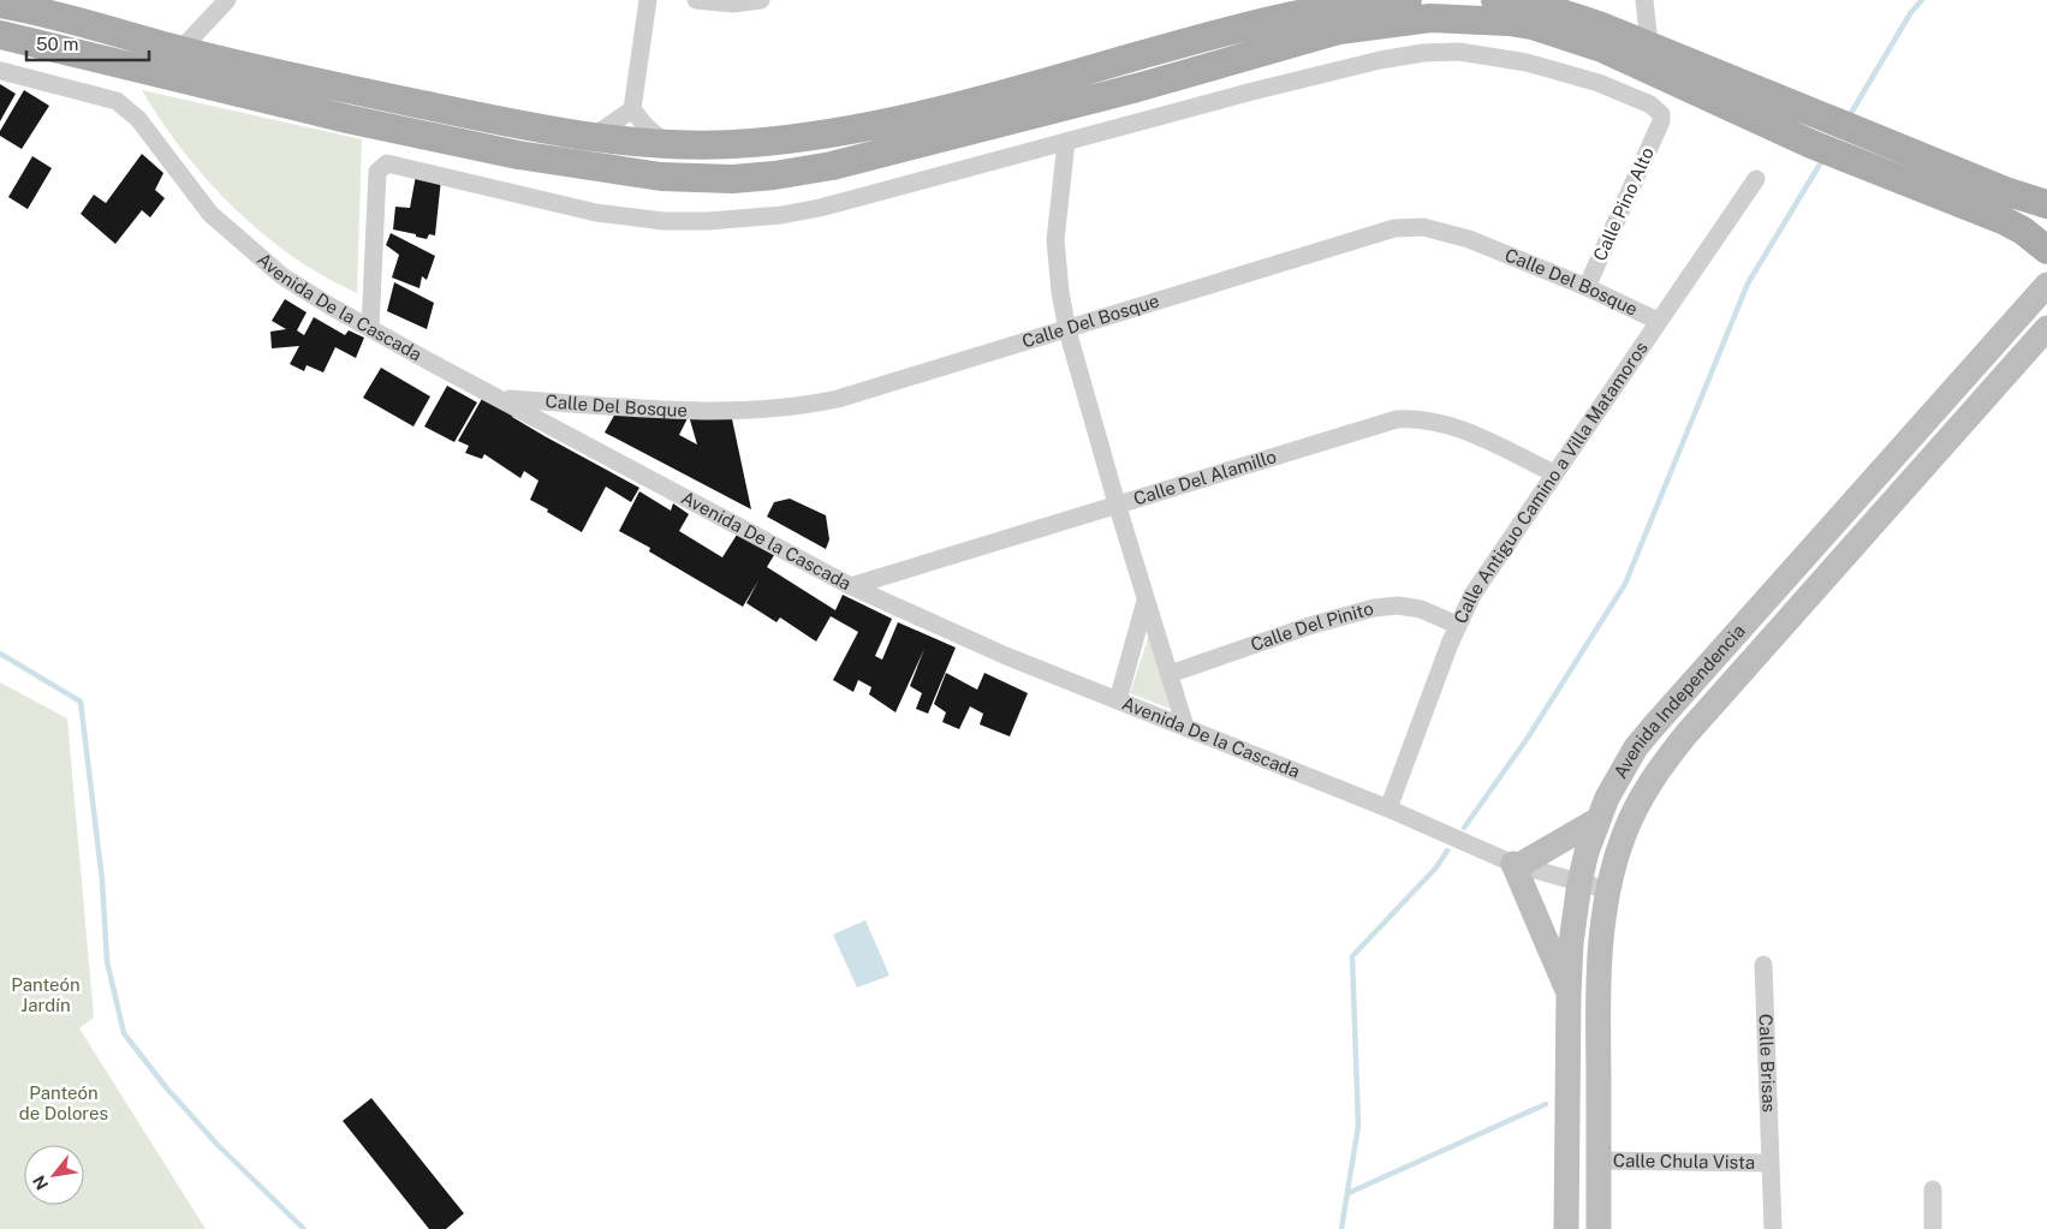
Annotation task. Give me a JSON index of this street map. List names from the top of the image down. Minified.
{"streets":{"main road":["Avenida Independencia"],"street":["Calle Pino Alto","Calle Del Bosque","Avenida De la Cascada","Calle Del Alamillo","Calle Antiguo Camino a Villa Matamoros","Calle Del Pinito","Calle Brisas","Calle Chula Vista"]},"crossings":[["Calle Pino Alto","Calle Del Bosque"],["Calle Del Bosque","Avenida De la Cascada"],["Calle Del Bosque","Calle Antiguo Camino a Villa Matamoros"],["Avenida De la Cascada","Calle Del Alamillo"],["Avenida De la Cascada","Calle Antiguo Camino a Villa Matamoros"],["Avenida De la Cascada","Avenida Independencia"],["Calle Del Alamillo","Calle Antiguo Camino a Villa Matamoros"],["Calle Antiguo Camino a Villa Matamoros","Calle Del Pinito"],["Avenida Independencia","Calle Chula Vista"],["Calle Brisas","Calle Chula Vista"]],"parks":["Panteón Jardín","Panteón de Dolores"],"scale_bar":"50 m","north":"bottom left"}
